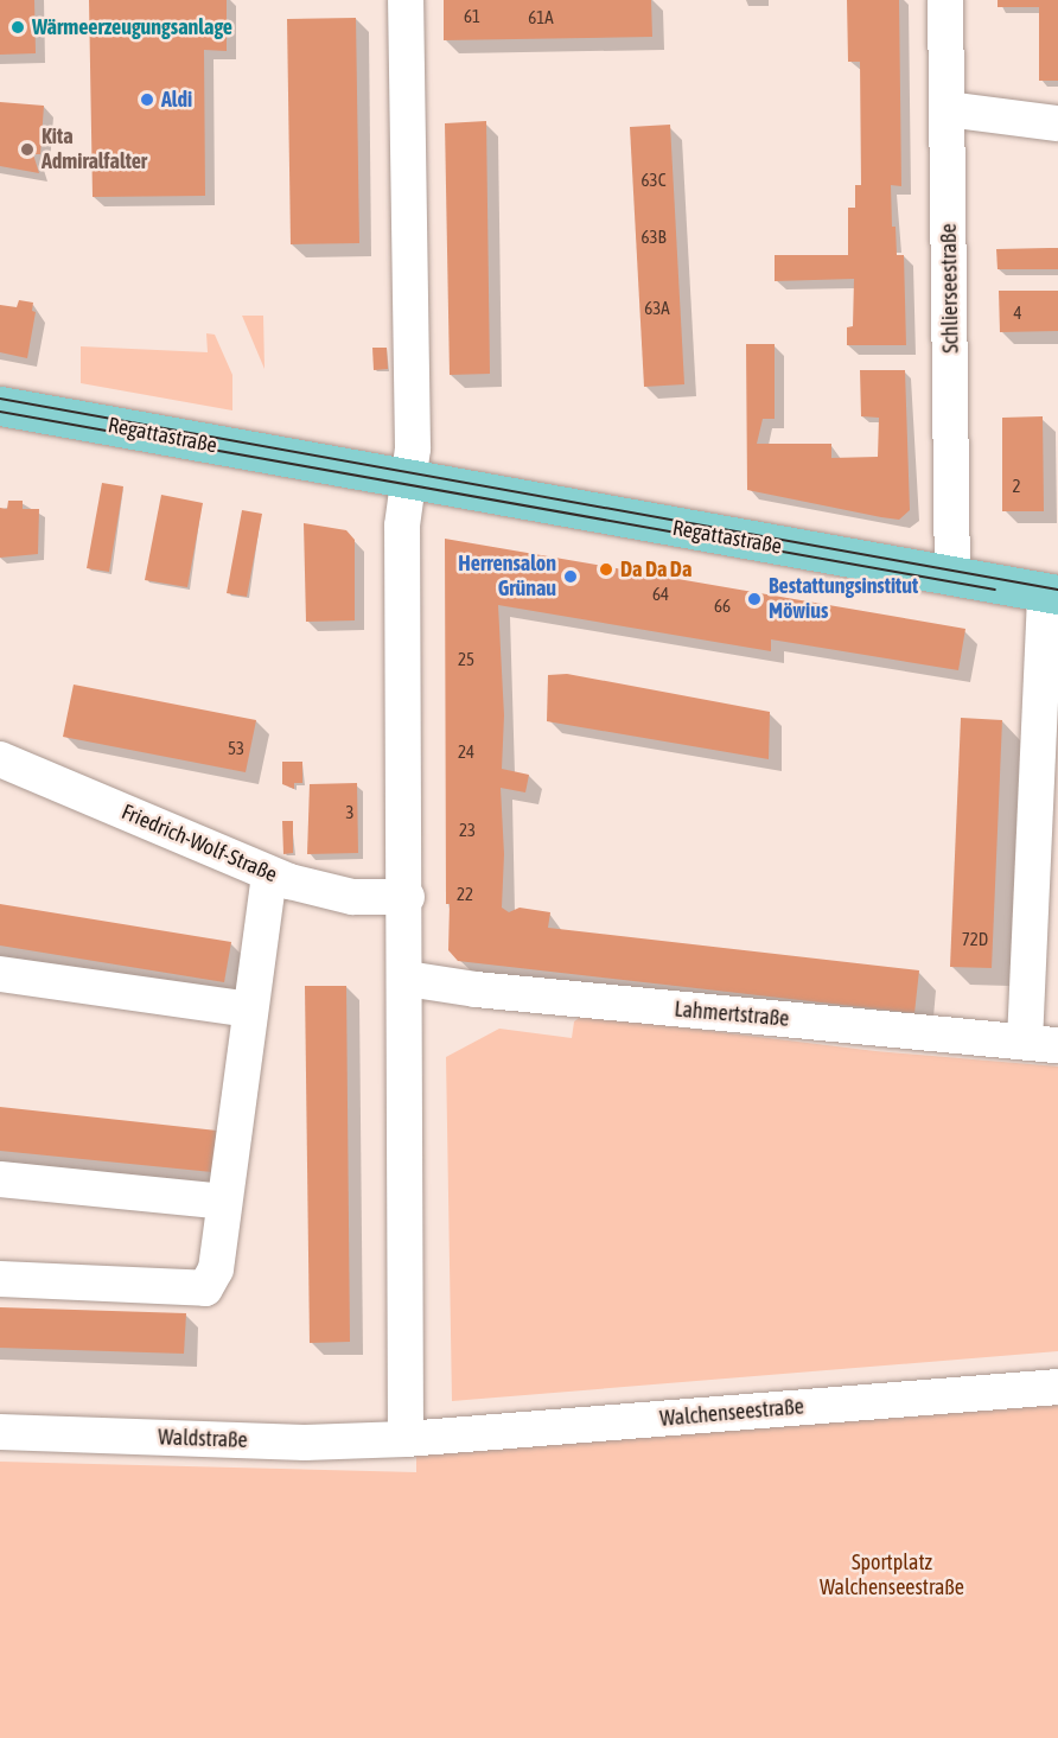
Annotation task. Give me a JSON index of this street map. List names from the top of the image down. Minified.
{"streets":{"main road":["Regattastraße"],"street":["Schlierseestraße","Friedrich-Wolf-Straße","Lahmertstraße","Walchenseestraße","Waldstraße"]},"crossings":[["Schlierseestraße","Regattastraße"],["Regattastraße","Lahmertstraße"],["Walchenseestraße","Waldstraße"]],"parks":["Sportplatz Walchenseestraße"],"places":["Wärmeerzeugungsanlage","Aldi","Kita Admiralfalter","Da Da Da","Herrensalon Grünau","Bestattungsinstitut Möwius"],"house_numbers":["61","61A","63C","63B","63A","4","2","64","66","25","53","24","3","23","22","72D"]}
